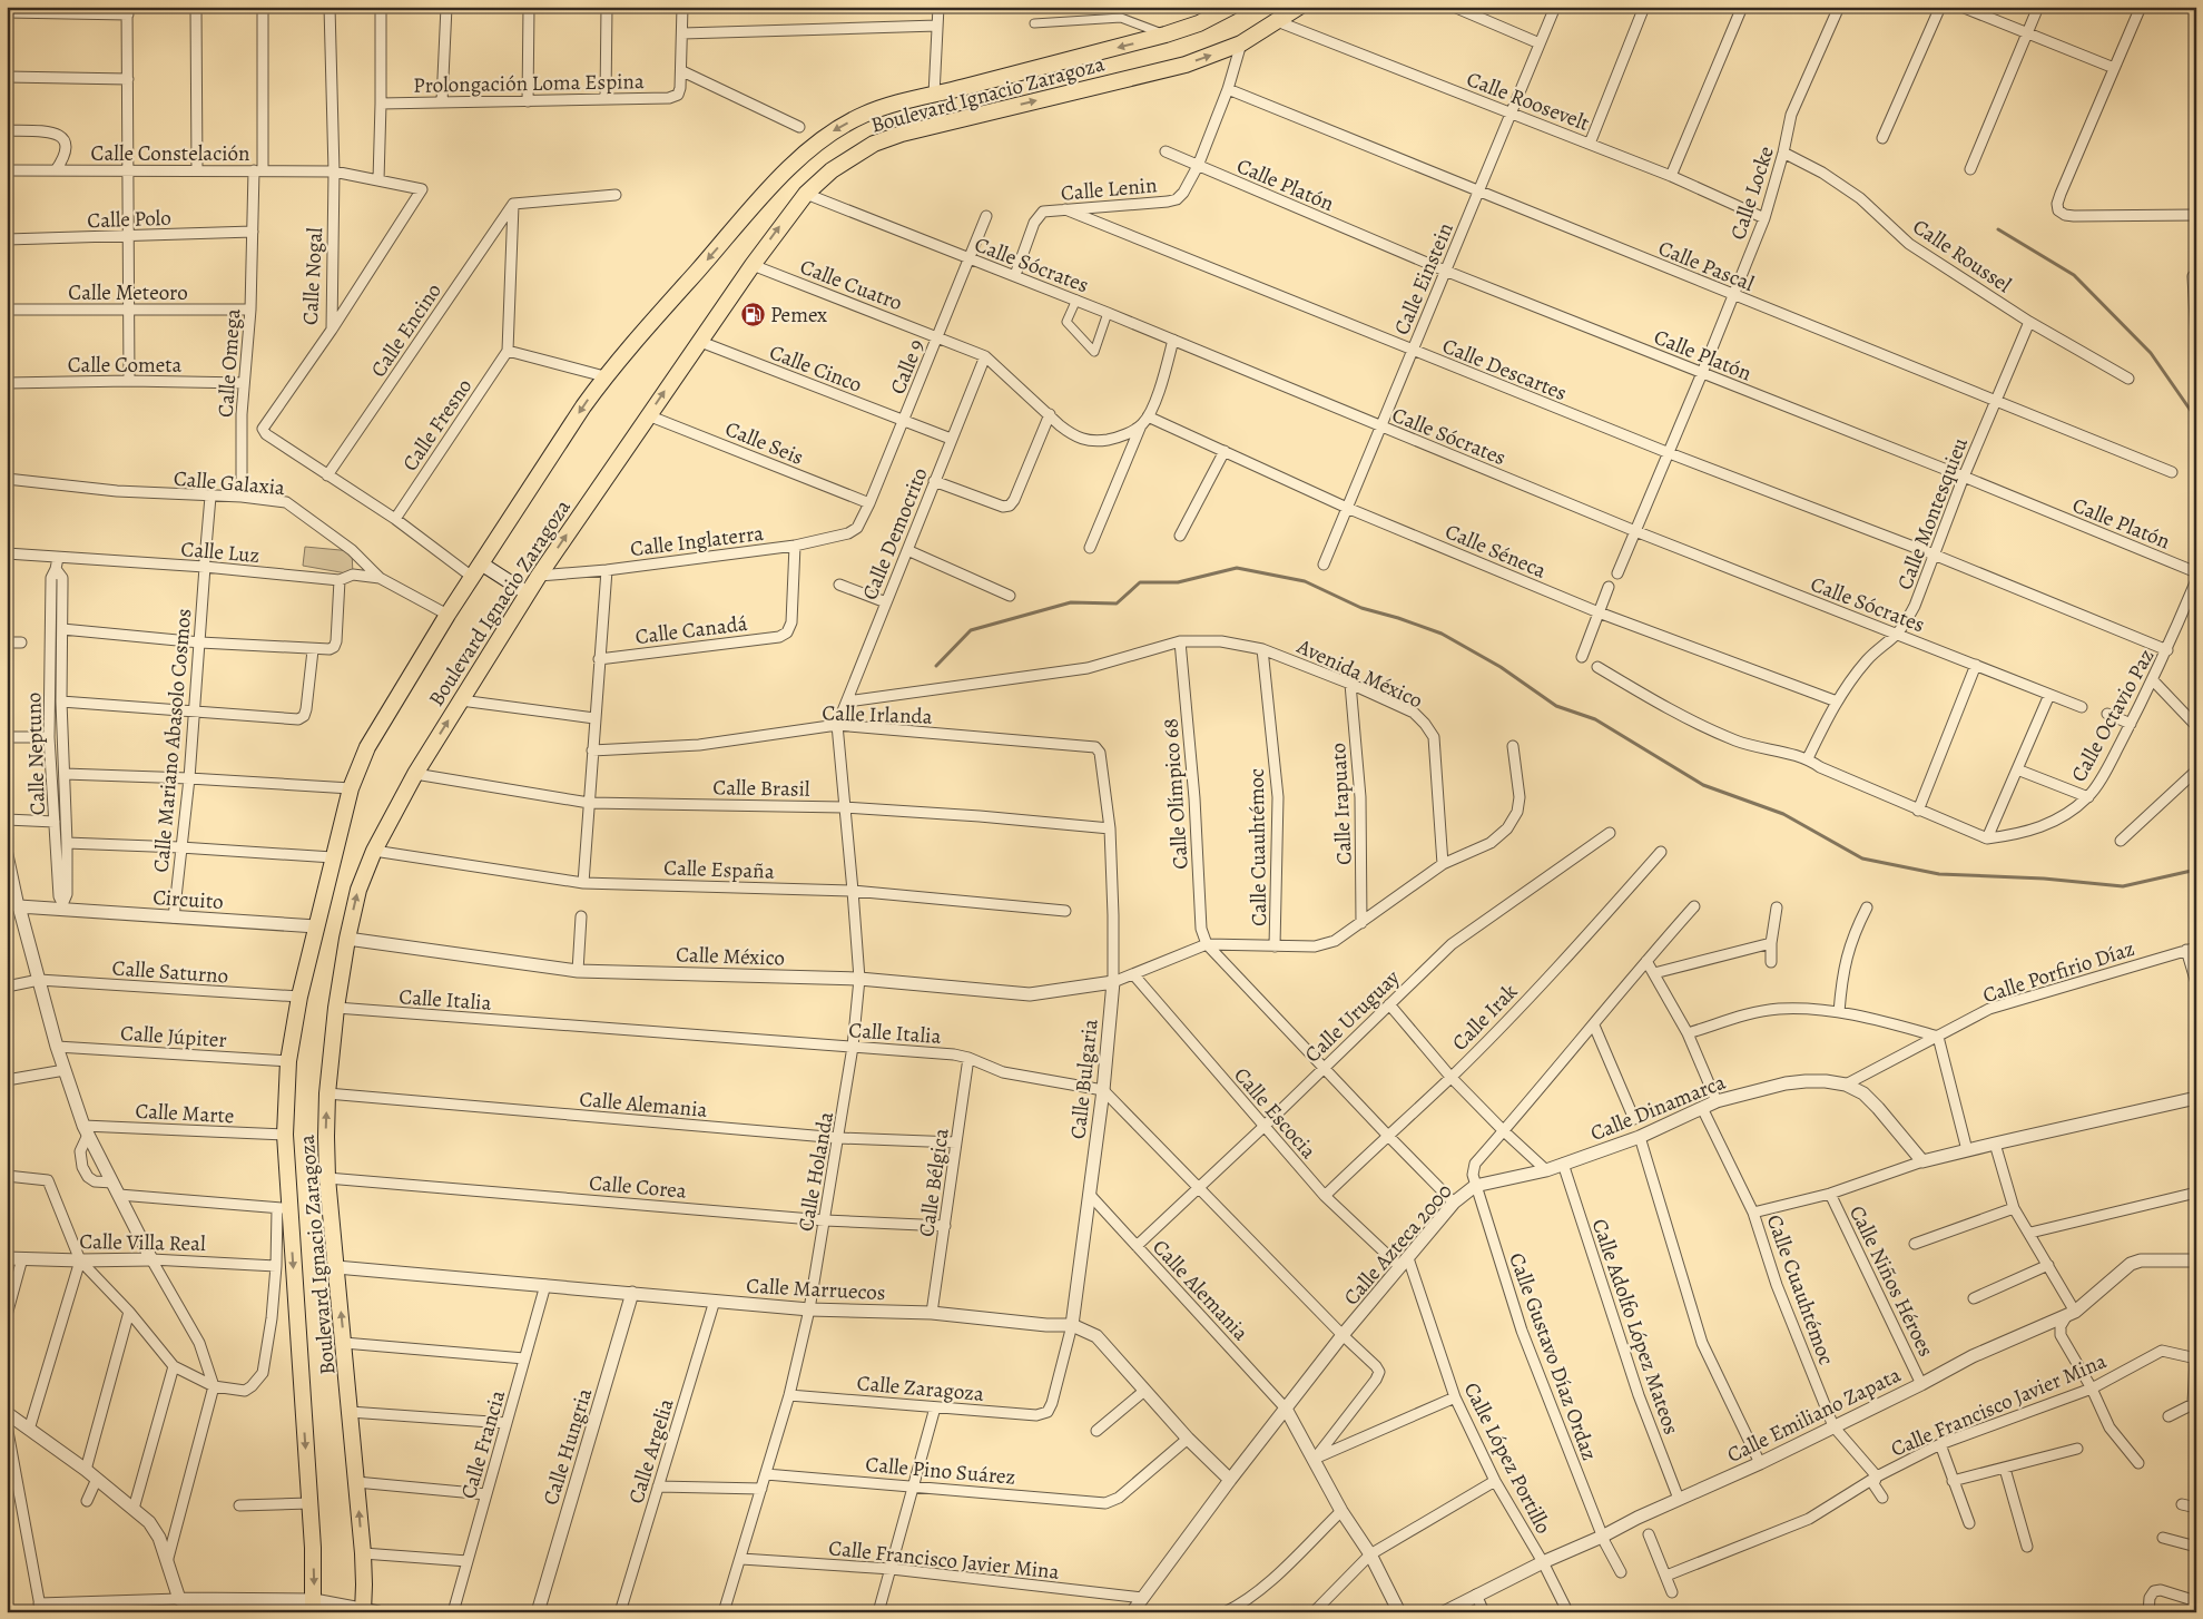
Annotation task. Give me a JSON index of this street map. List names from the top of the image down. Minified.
{"streets":{"main road":["Boulevard Ignacio Zaragoza"],"street":["Prolongación Loma Espina","Calle Roosevelt","Calle Constelación","Calle Platón","Calle Lenin","Calle Locke","Calle Polo","Calle Roussel","Calle Sócrates","Calle Pascal","Calle Nogal","Calle Einstein","Calle Cuatro","Calle Meteoro","Calle Encino","Calle Omega","Calle Cometa","Calle 9","Calle Cinco","Calle Descartes","Calle Fresno","Calle Seis","Calle Galaxia","Calle Montesquieu","Calle Democrito","Calle Inglaterra","Calle Séneca","Calle Luz","Calle Canadá","Avenida México","Calle Irlanda","Calle Octavio Paz","Calle Mariano Abasolo Cosmos","Calle Neptuno","Calle Brasil","Calle Olímpico 68","Calle Irapuato","Calle Cuauhtémoc","Calle España","Circuito","Calle México","Calle Saturno","Calle Porfirio Díaz","Calle Italia","Calle Uruguay","Calle Irak","Calle Júpiter","Calle Bulgaria","Calle Alemania","Calle Dinamarca","Calle Marte","Calle Escocia","Calle Holanda","Calle Bélgica","Calle Corea","Calle Villa Real","Calle Azteca 2000","Calle Niños Héroes","Calle Marruecos","Calle Adolfo López Mateos","Calle Gustavo Díaz Ordaz","Calle Zaragoza","Calle Francisco Javier Mina","Calle Emiliano Zapata","Calle Francia","Calle Hungria","Calle Argelia","Calle López Portillo","Calle Pino Suárez"]},"crossings":[["Boulevard Ignacio Zaragoza","Calle Roosevelt"],["Boulevard Ignacio Zaragoza","Calle Lenin"],["Boulevard Ignacio Zaragoza","Calle Sócrates"],["Boulevard Ignacio Zaragoza","Calle Cuatro"],["Boulevard Ignacio Zaragoza","Calle Cinco"],["Boulevard Ignacio Zaragoza","Calle Seis"],["Boulevard Ignacio Zaragoza","Calle Galaxia"],["Boulevard Ignacio Zaragoza","Calle Inglaterra"],["Boulevard Ignacio Zaragoza","Calle Brasil"],["Boulevard Ignacio Zaragoza","Calle España"],["Boulevard Ignacio Zaragoza","Circuito"],["Boulevard Ignacio Zaragoza","Calle México"],["Boulevard Ignacio Zaragoza","Calle Saturno"],["Boulevard Ignacio Zaragoza","Calle Italia"],["Boulevard Ignacio Zaragoza","Calle Júpiter"],["Boulevard Ignacio Zaragoza","Calle Alemania"],["Boulevard Ignacio Zaragoza","Calle Marte"],["Boulevard Ignacio Zaragoza","Calle Corea"],["Boulevard Ignacio Zaragoza","Calle Marruecos"],["Calle Roosevelt","Calle Locke"],["Calle Roosevelt","Calle Einstein"],["Calle Constelación","Calle Nogal"],["Calle Constelación","Calle Omega"],["Calle Platón","Calle Lenin"],["Calle Platón","Calle Locke"],["Calle Platón","Calle Einstein"],["Calle Platón","Calle Montesquieu"],["Calle Lenin","Calle Sócrates"],["Calle Lenin","Calle Pascal"],["Calle Lenin","Calle Descartes"],["Calle Locke","Calle Roussel"],["Calle Locke","Calle Sócrates"],["Calle Locke","Calle Pascal"],["Calle Locke","Calle Descartes"],["Calle Polo","Calle Omega"],["Calle Roussel","Calle Montesquieu"],["Calle Sócrates","Calle Einstein"],["Calle Sócrates","Calle 9"],["Calle Sócrates","Calle Montesquieu"],["Calle Pascal","Calle Einstein"],["Calle Pascal","Calle Montesquieu"],["Calle Nogal","Calle Encino"],["Calle Einstein","Calle Descartes"],["Calle Einstein","Calle Séneca"],["Calle Cuatro","Calle 9"],["Calle Cuatro","Calle Democrito"],["Calle Meteoro","Calle Omega"],["Calle Omega","Calle Cometa"],["Calle Omega","Calle Galaxia"],["Calle 9","Calle Cinco"],["Calle 9","Calle Seis"],["Calle 9","Calle Inglaterra"],["Calle Cinco","Calle Democrito"],["Calle Descartes","Calle Montesquieu"],["Calle Descartes","Calle Octavio Paz"],["Calle Galaxia","Calle Luz"],["Calle Galaxia","Calle Mariano Abasolo Cosmos"],["Calle Montesquieu","Calle Séneca"],["Calle Montesquieu","Calle Octavio Paz"],["Calle Democrito","Avenida México"],["Calle Democrito","Calle Irlanda"],["Calle Democrito","Calle Holanda"],["Calle Inglaterra","Calle Canadá"],["Calle Luz","Calle Mariano Abasolo Cosmos"],["Calle Luz","Calle Neptuno"],["Avenida México","Calle Olímpico 68"],["Avenida México","Calle Irapuato"],["Avenida México","Calle Cuauhtémoc"],["Calle Irlanda","Calle Bulgaria"],["Calle Irlanda","Calle Holanda"],["Calle Mariano Abasolo Cosmos","Circuito"],["Calle Neptuno","Circuito"],["Calle Brasil","Calle Bulgaria"],["Calle Brasil","Calle Holanda"],["Calle Cuauhtémoc","Calle Dinamarca"],["Calle Cuauhtémoc","Calle Francisco Javier Mina"],["Calle Cuauhtémoc","Calle Emiliano Zapata"],["Calle España","Calle Holanda"],["Calle México","Calle Bulgaria"],["Calle México","Calle Holanda"],["Calle Porfirio Díaz","Calle Dinamarca"],["Calle Italia","Calle Bulgaria"],["Calle Italia","Calle Holanda"],["Calle Italia","Calle Bélgica"],["Calle Uruguay","Calle Alemania"],["Calle Uruguay","Calle Escocia"],["Calle Irak","Calle Escocia"],["Calle Bulgaria","Calle Alemania"],["Calle Bulgaria","Calle Marruecos"],["Calle Bulgaria","Calle Zaragoza"],["Calle Alemania","Calle Holanda"],["Calle Alemania","Calle Bélgica"],["Calle Alemania","Calle Azteca 2000"],["Calle Dinamarca","Calle Azteca 2000"],["Calle Dinamarca","Calle Adolfo López Mateos"],["Calle Dinamarca","Calle Gustavo Díaz Ordaz"],["Calle Escocia","Calle Azteca 2000"],["Calle Escocia","Calle López Portillo"],["Calle Holanda","Calle Corea"],["Calle Holanda","Calle Marruecos"],["Calle Holanda","Calle Zaragoza"],["Calle Holanda","Calle Francisco Javier Mina"],["Calle Holanda","Calle Pino Suárez"],["Calle Bélgica","Calle Corea"],["Calle Bélgica","Calle Marruecos"],["Calle Azteca 2000","Calle Marruecos"],["Calle Azteca 2000","Calle Gustavo Díaz Ordaz"],["Calle Azteca 2000","Calle Francisco Javier Mina"],["Calle Azteca 2000","Calle López Portillo"],["Calle Niños Héroes","Calle Emiliano Zapata"],["Calle Marruecos","Calle Francia"],["Calle Marruecos","Calle Hungria"],["Calle Marruecos","Calle Argelia"],["Calle Marruecos","Calle Pino Suárez"],["Calle Adolfo López Mateos","Calle Emiliano Zapata"],["Calle Gustavo Díaz Ordaz","Calle Emiliano Zapata"],["Calle Emiliano Zapata","Calle López Portillo"]],"places":{"fuel station":["Pemex"]}}
